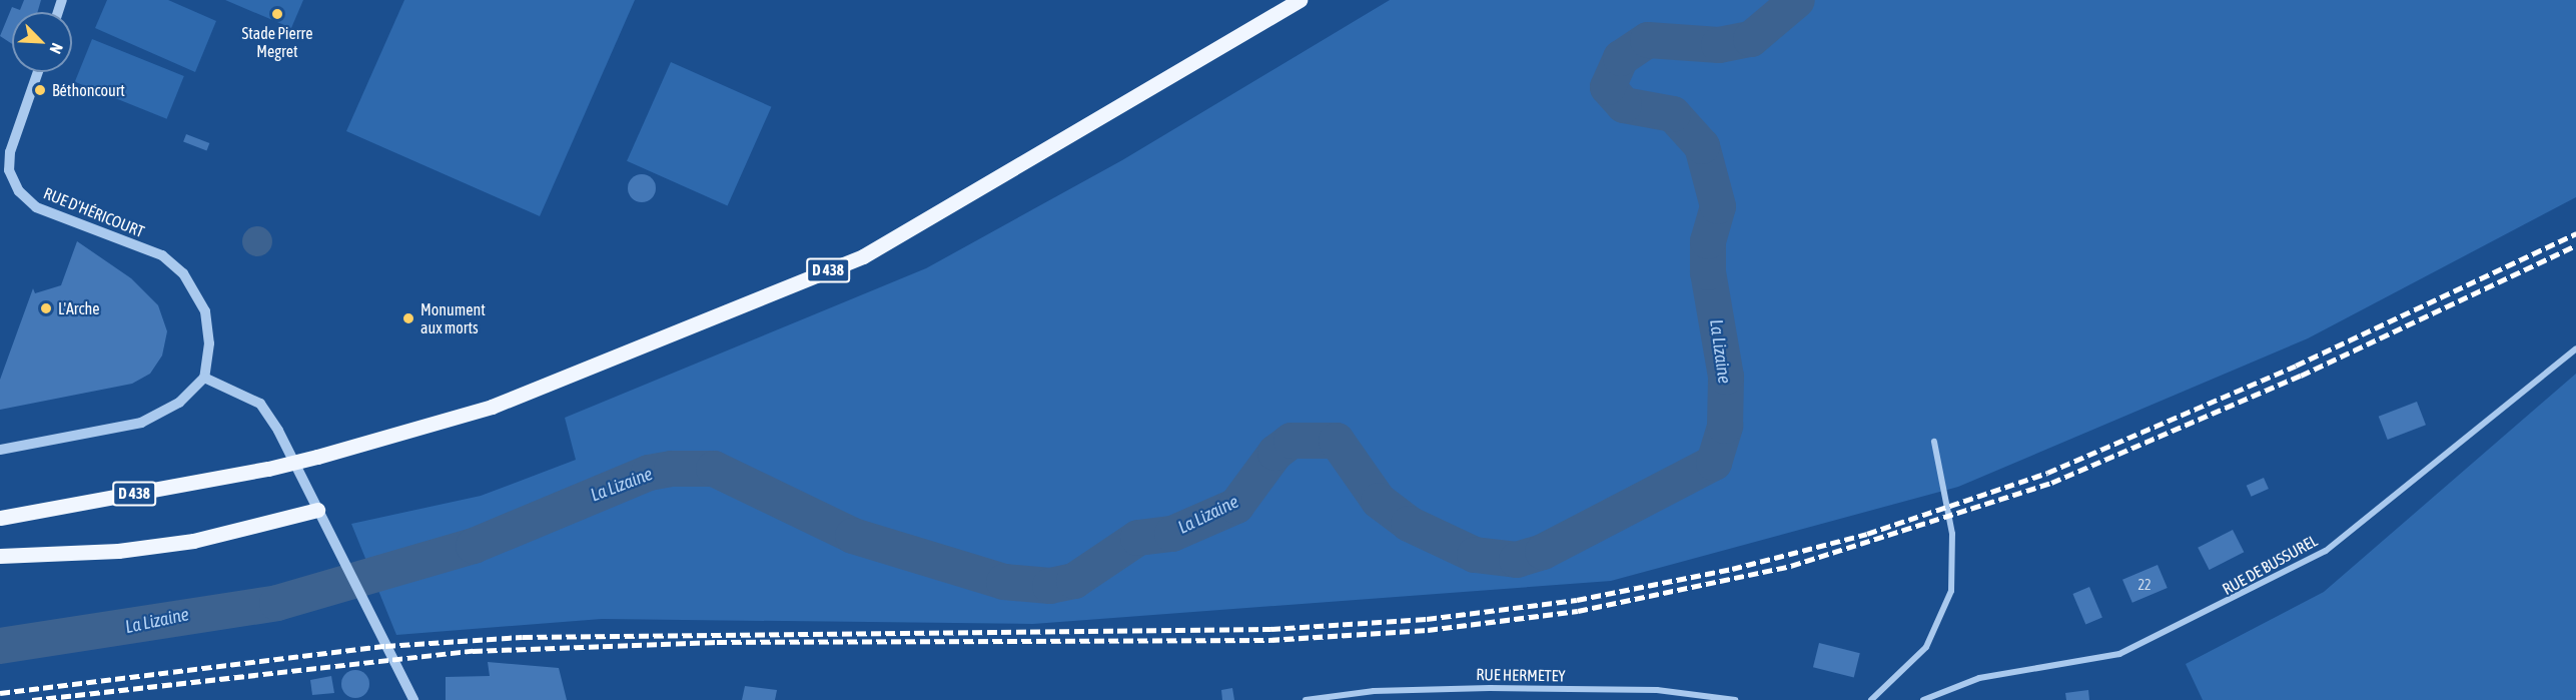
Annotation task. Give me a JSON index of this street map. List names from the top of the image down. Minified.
{"streets":{"main road":["D 438"],"street":["RUE D'HÉRICOURT","RUE DE BUSSUREL","RUE HERMETEY"]},"water":["La Lizaine"],"places":["Stade Pierre Megret","Béthoncourt","L'Arche","Monument aux morts"],"house_numbers":["22"],"north":"bottom right"}
